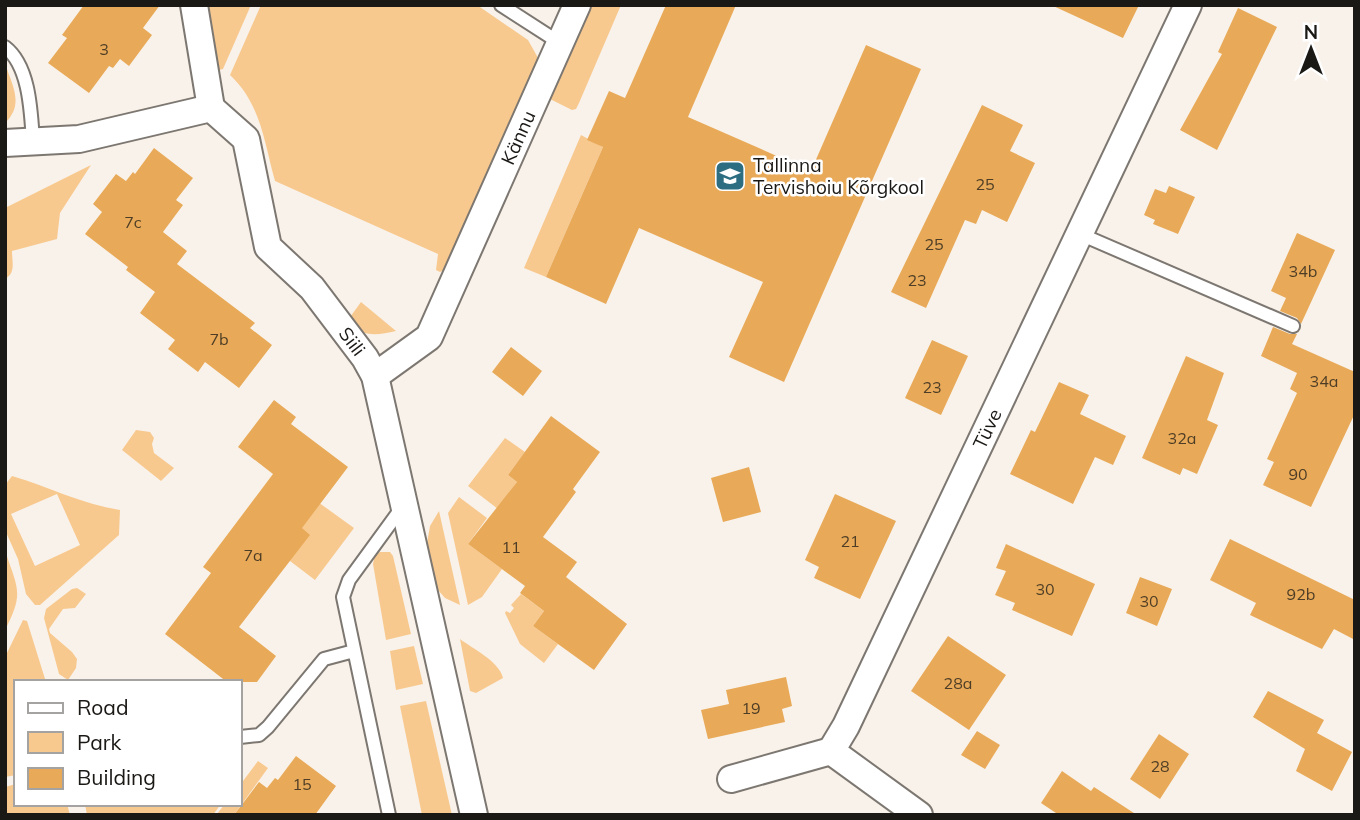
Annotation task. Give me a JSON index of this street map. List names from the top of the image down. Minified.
{"streets":{"street":["Kännu","Siili","Tüve"]},"crossings":[["Kännu","Siili"]],"places":{"school or university":["Tallinna Tervishoiu Kõrgkool"]},"house_numbers":["3","25","7c","25","34b","23","7b","34a","23","32a","90","21","11","7a","30","92b","30","28a","19","28","15"],"legend":["Road","Park","Building"],"north":"top"}
